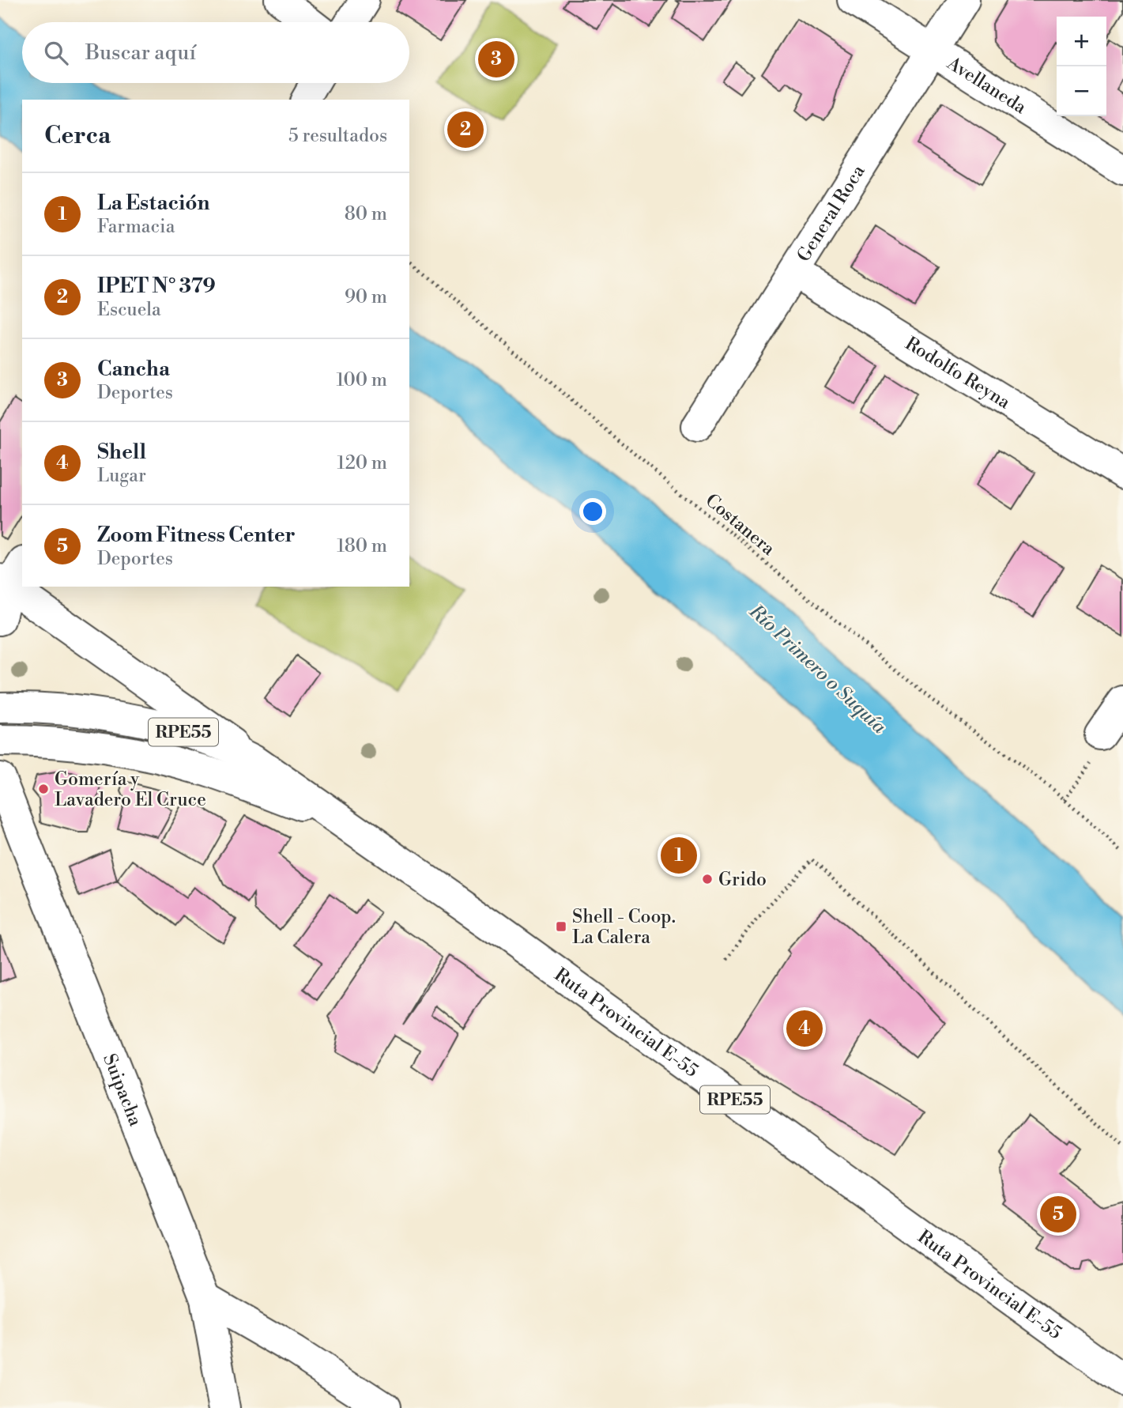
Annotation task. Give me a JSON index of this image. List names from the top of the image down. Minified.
{"streets":{"street":["Avellaneda","General Roca","Rodolfo Reyna","RPE55","Ruta Provincial E-55","Suipacha"],"path":["Costanera"]},"crossings":[["Avellaneda","General Roca"],["General Roca","Rodolfo Reyna"]],"water":["Río Primero o Suquía"],"places":{"other":["Gomería y Lavadero El Cruce","Grido"],"transit":["Shell - Coop. La Calera"]},"page":{"map_buttons":["+","−"],"search":"Buscar aquí","pins":["3","2","1","4","5"],"heading":["Cerca","5 resultados"],"list":[{"mark":"1","name":"La Estación","note":"Farmacia","value":"80 m"},{"mark":"2","name":"IPET N° 379","note":"Escuela","value":"90 m"},{"mark":"3","name":"Cancha","note":"Deportes","value":"100 m"},{"mark":"4","name":"Shell","note":"Lugar","value":"120 m"},{"mark":"5","name":"Zoom Fitness Center","note":"Deportes","value":"180 m"}]}}
